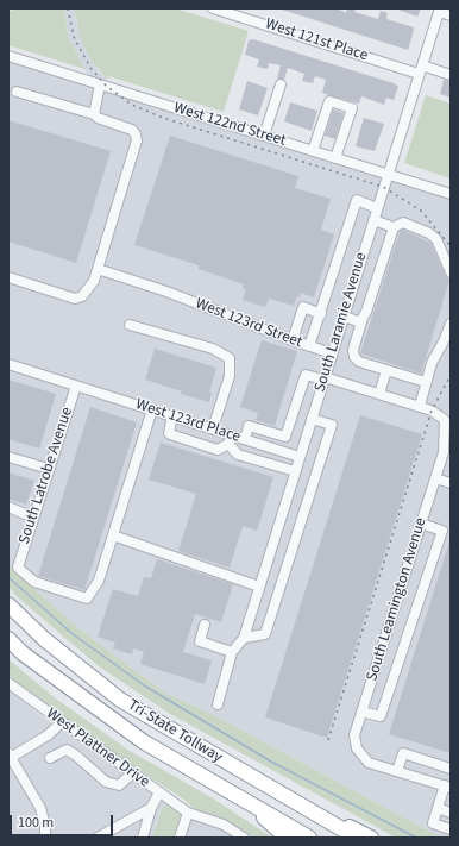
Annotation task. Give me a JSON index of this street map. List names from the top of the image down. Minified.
{"streets":{"highway":["Tri-State Tollway"],"street":["West 121st Place","West 122nd Street","South Laramie Avenue","West 123rd Street","West 123rd Place","South Latrobe Avenue","South Leamington Avenue","West Plattner Drive"]},"crossings":[["West 121st Place","South Laramie Avenue"],["West 122nd Street","South Laramie Avenue"],["South Laramie Avenue","West 123rd Street"],["South Laramie Avenue","West 123rd Place"],["West 123rd Place","South Latrobe Avenue"]],"scale_bar":"100 m"}
